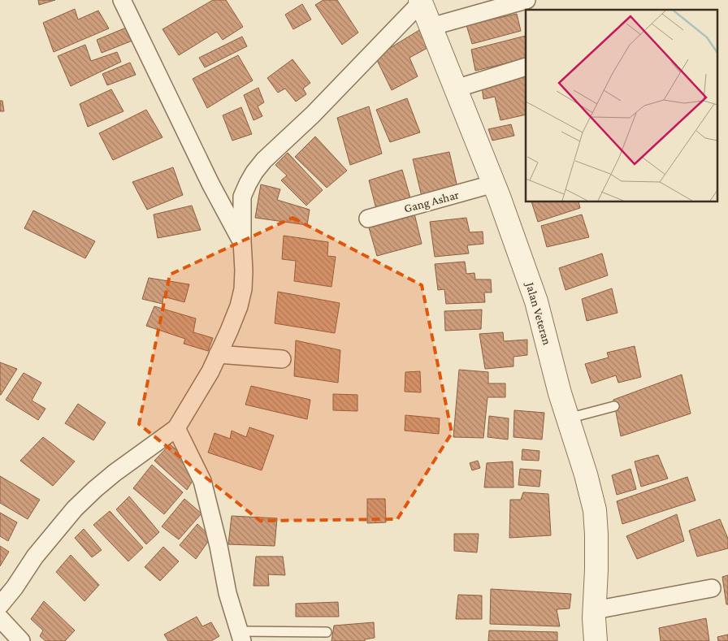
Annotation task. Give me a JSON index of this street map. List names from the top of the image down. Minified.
{"streets":{"street":["Gang Ashar","Jalan Veteran"]},"crossings":[["Gang Ashar","Jalan Veteran"]]}
